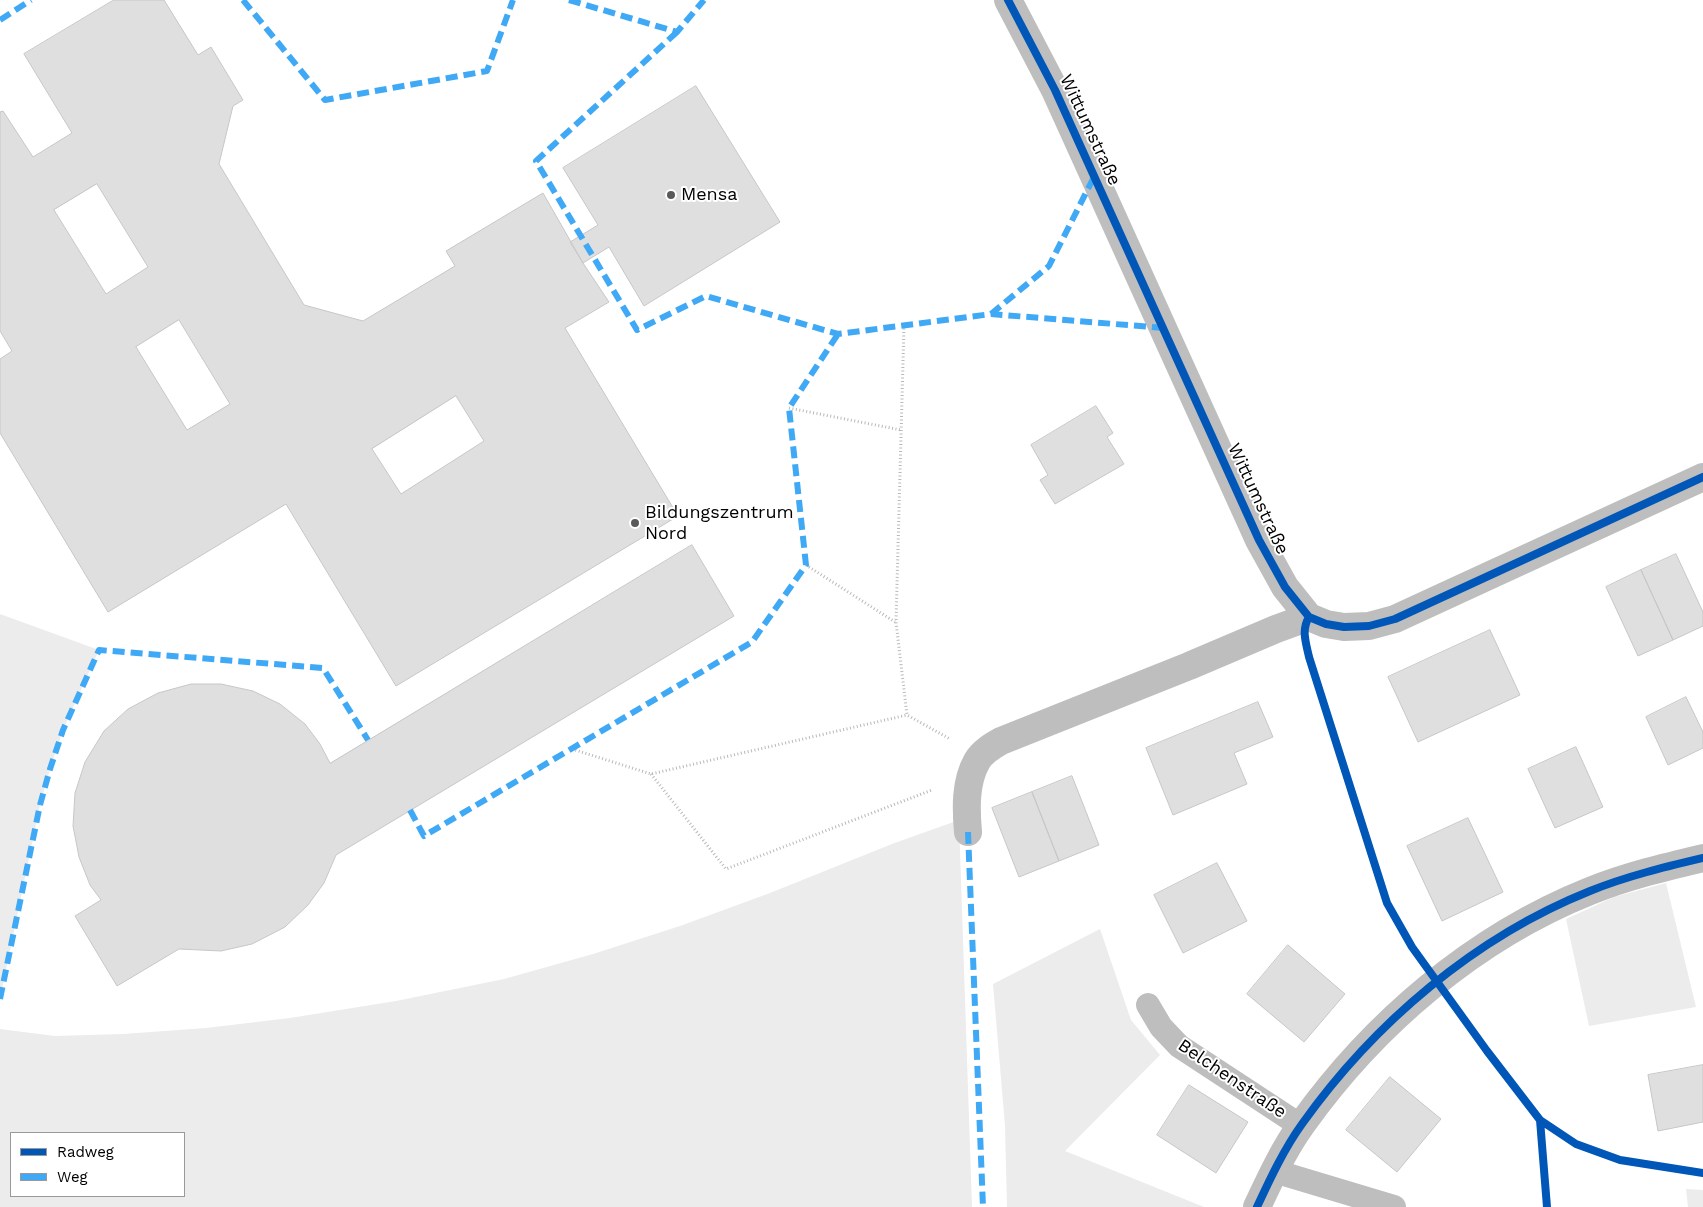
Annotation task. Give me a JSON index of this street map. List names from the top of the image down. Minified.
{"streets":{"street":["Wittumstraße","Belchenstraße"]},"places":["Mensa","Bildungszentrum Nord"],"legend":["Radweg","Weg"]}
